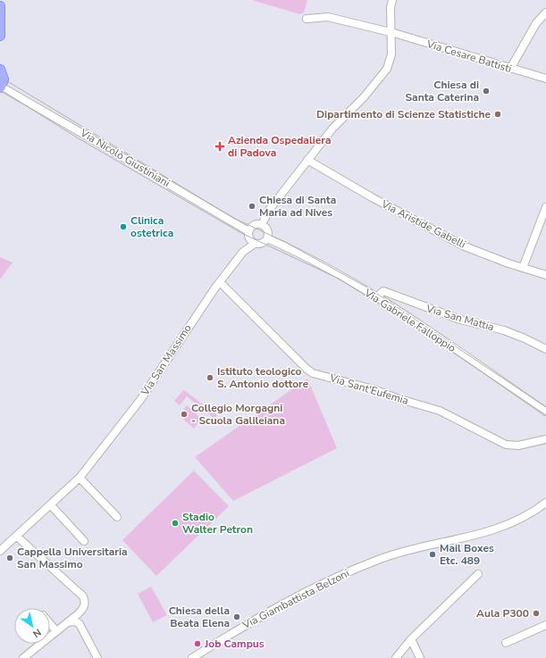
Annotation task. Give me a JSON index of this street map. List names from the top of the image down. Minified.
{"streets":{"street":["Via Cesare Battisti","Via Nicolò Giustiniani","Via Aristide Gabelli","Via San Mattia","Via Gabriele Falloppio","Via San Massimo","Via Sant'Eufemia","Via Giambattista Belzoni"]},"crossings":[["Via Nicolò Giustiniani","Via Gabriele Falloppio"],["Via Nicolò Giustiniani","Via San Massimo"],["Via San Mattia","Via Gabriele Falloppio"],["Via Gabriele Falloppio","Via San Massimo"],["Via San Massimo","Via Sant'Eufemia"]],"places":{"other":["Chiesa di Santa Caterina","Dipartimento di Scienze Statistiche","Chiesa di Santa Maria ad Nives","Clinica ostetrica","Istituto teologico S. Antonio dottore","Collegio Morgagni - Scuola Galileiana","Stadio Walter Petron","Mail Boxes Etc. 489","Cappella Universitaria San Massimo","Aula P300","Chiesa della Beata Elena","Job Campus"],"health":["Azienda Ospedaliera di Padova"]},"north":"bottom right"}
